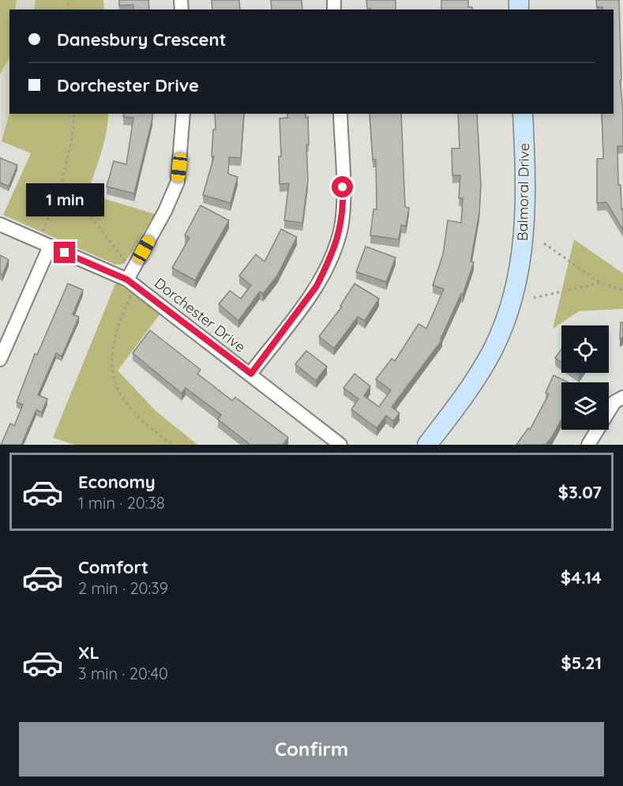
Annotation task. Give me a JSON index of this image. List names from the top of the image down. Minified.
{"streets":{"street":["Balmoral Drive","Dorchester Drive"]},"page":{"banner":["Danesbury Crescent","Dorchester Drive"],"bubble":"1 min","list":[{"name":"Economy","note":"1 min · 20:38","value":"$3.07"},{"name":"Comfort","note":"2 min · 20:39","value":"$4.14"},{"name":"XL","note":"3 min · 20:40","value":"$5.21"}],"buttons":"Confirm"}}
